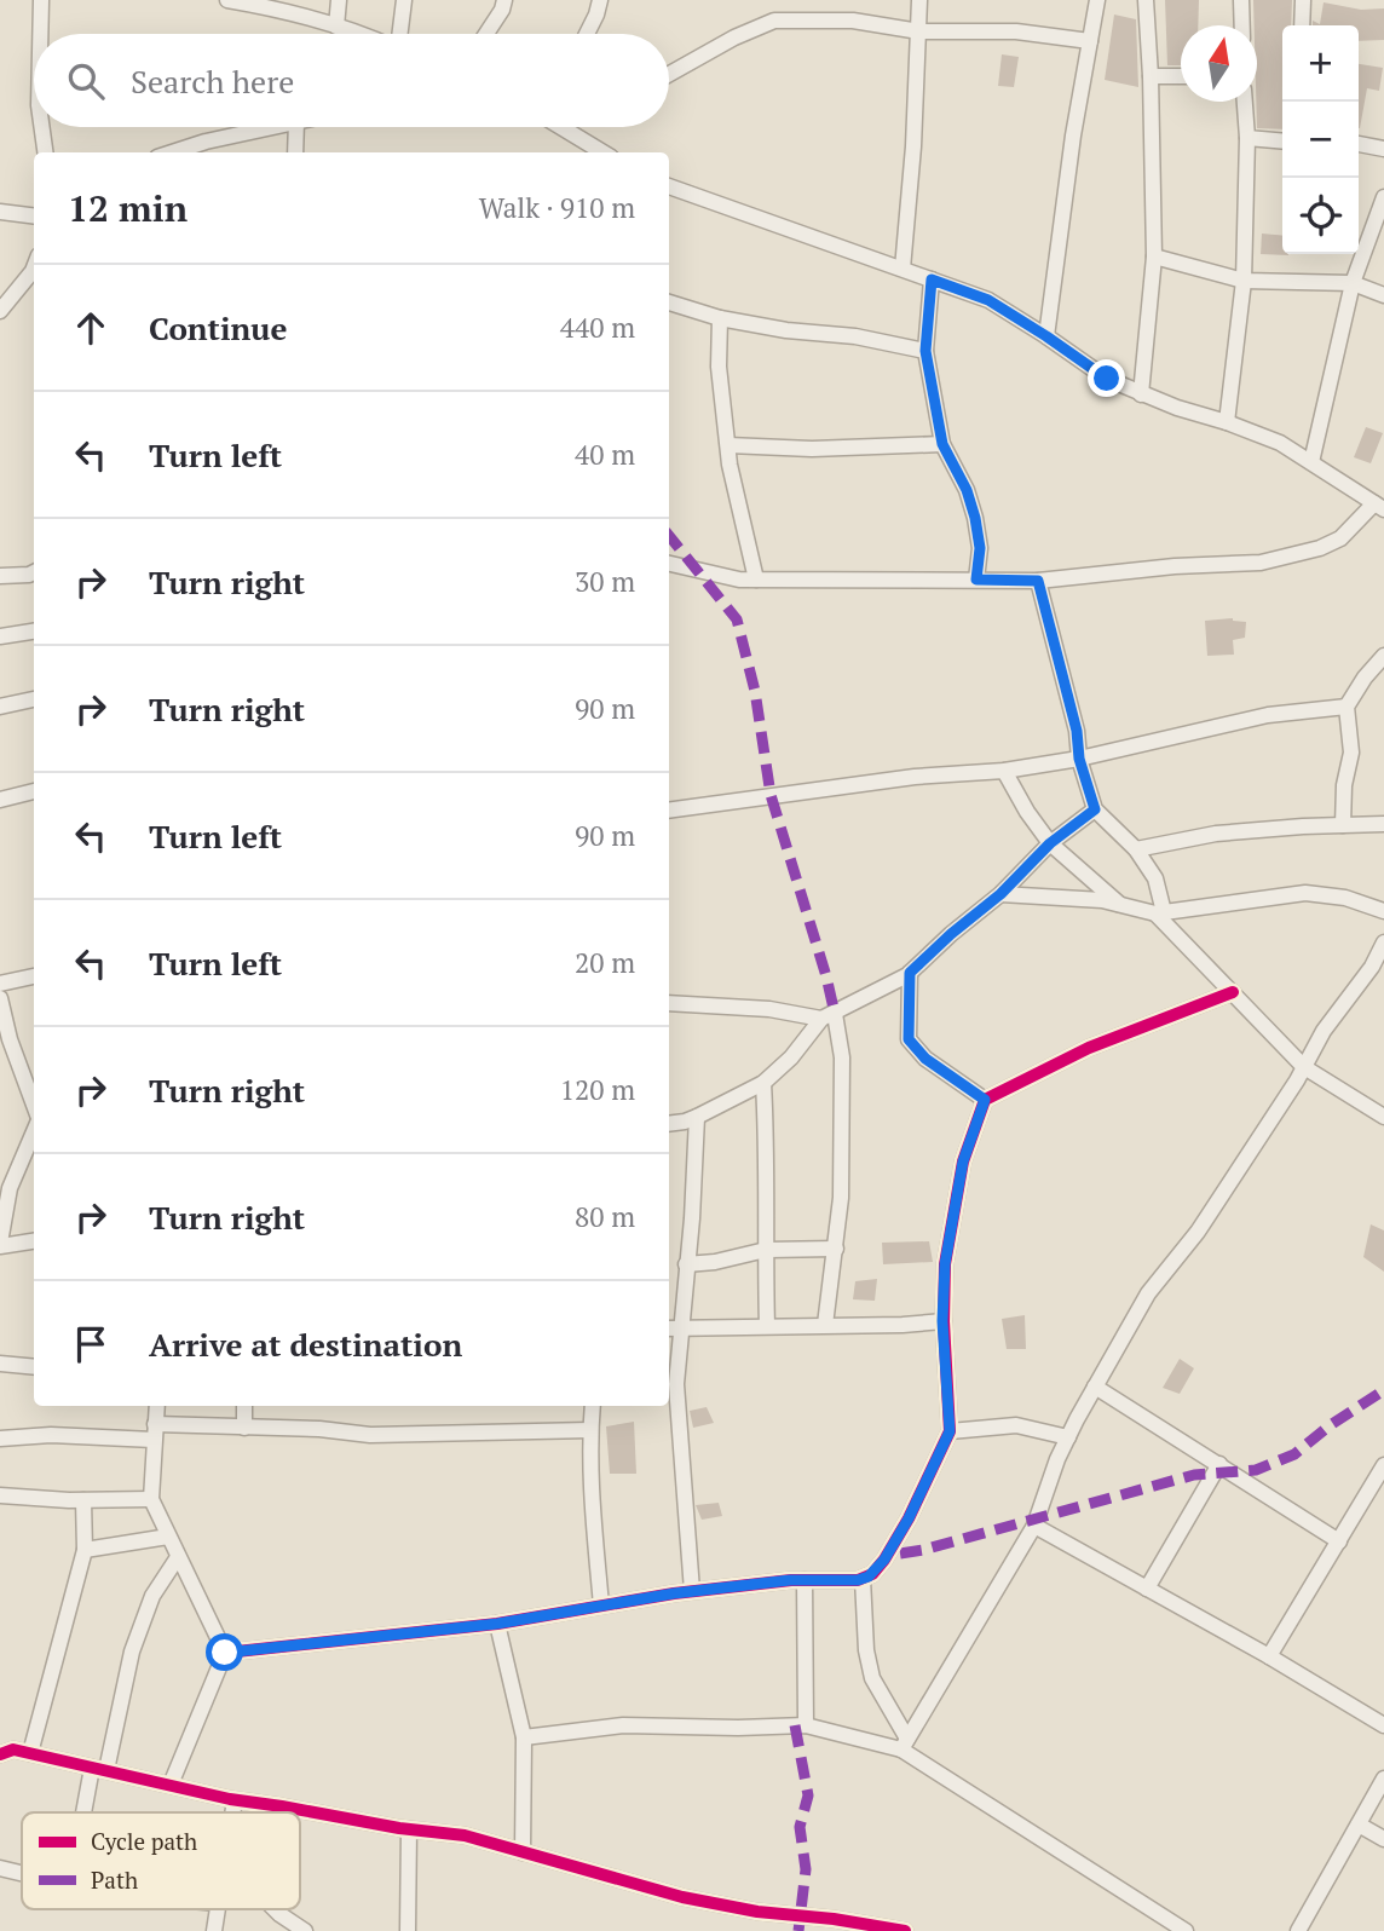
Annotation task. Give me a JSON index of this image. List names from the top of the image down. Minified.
{"legend":["Cycle path","Path"],"north":"top","page":{"map_buttons":["+","−"],"search":"Search here","heading":["12 min","Walk · 910 m"],"list":[["Continue","440 m"],["Turn left","40 m"],["Turn right","30 m"],["Turn right","90 m"],["Turn left","90 m"],["Turn left","20 m"],["Turn right","120 m"],["Turn right","80 m"],"Arrive at destination"]}}
